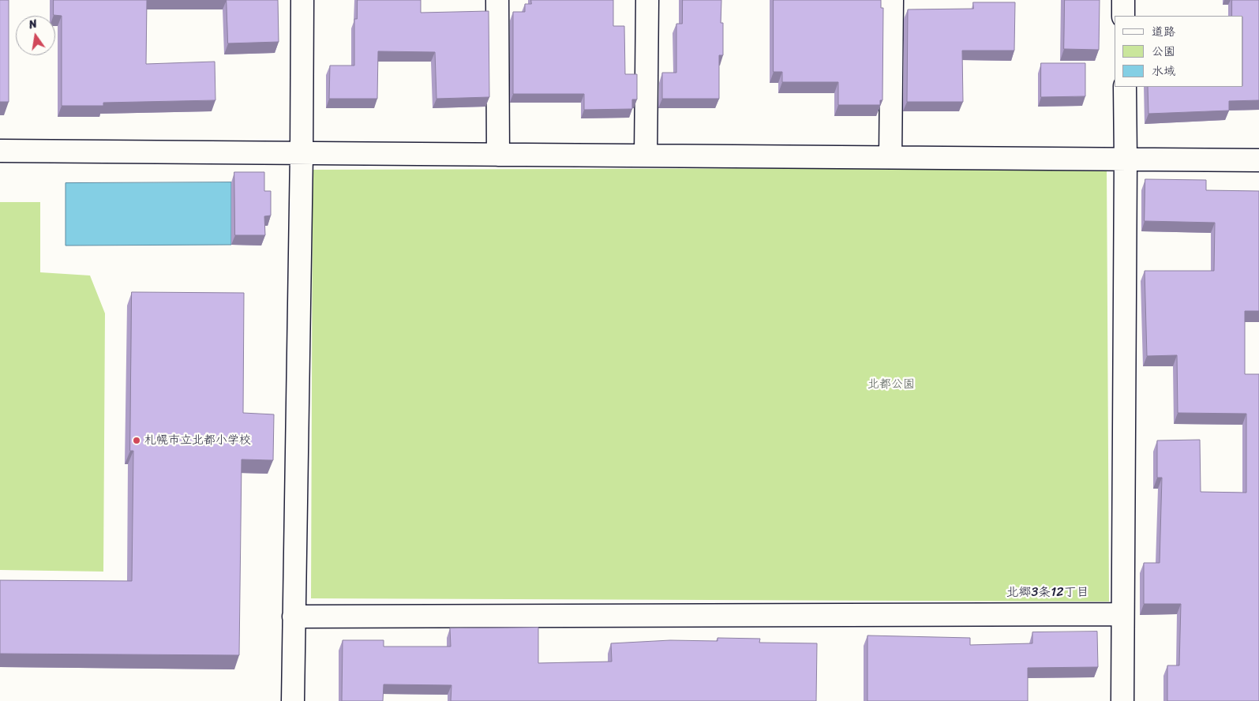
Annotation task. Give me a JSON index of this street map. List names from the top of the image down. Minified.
{"districts":["北郷3条12丁目"],"parks":["北都公園"],"places":["札幌市立北都小学校"],"legend":["道路","公園","水域"],"north":"top"}
